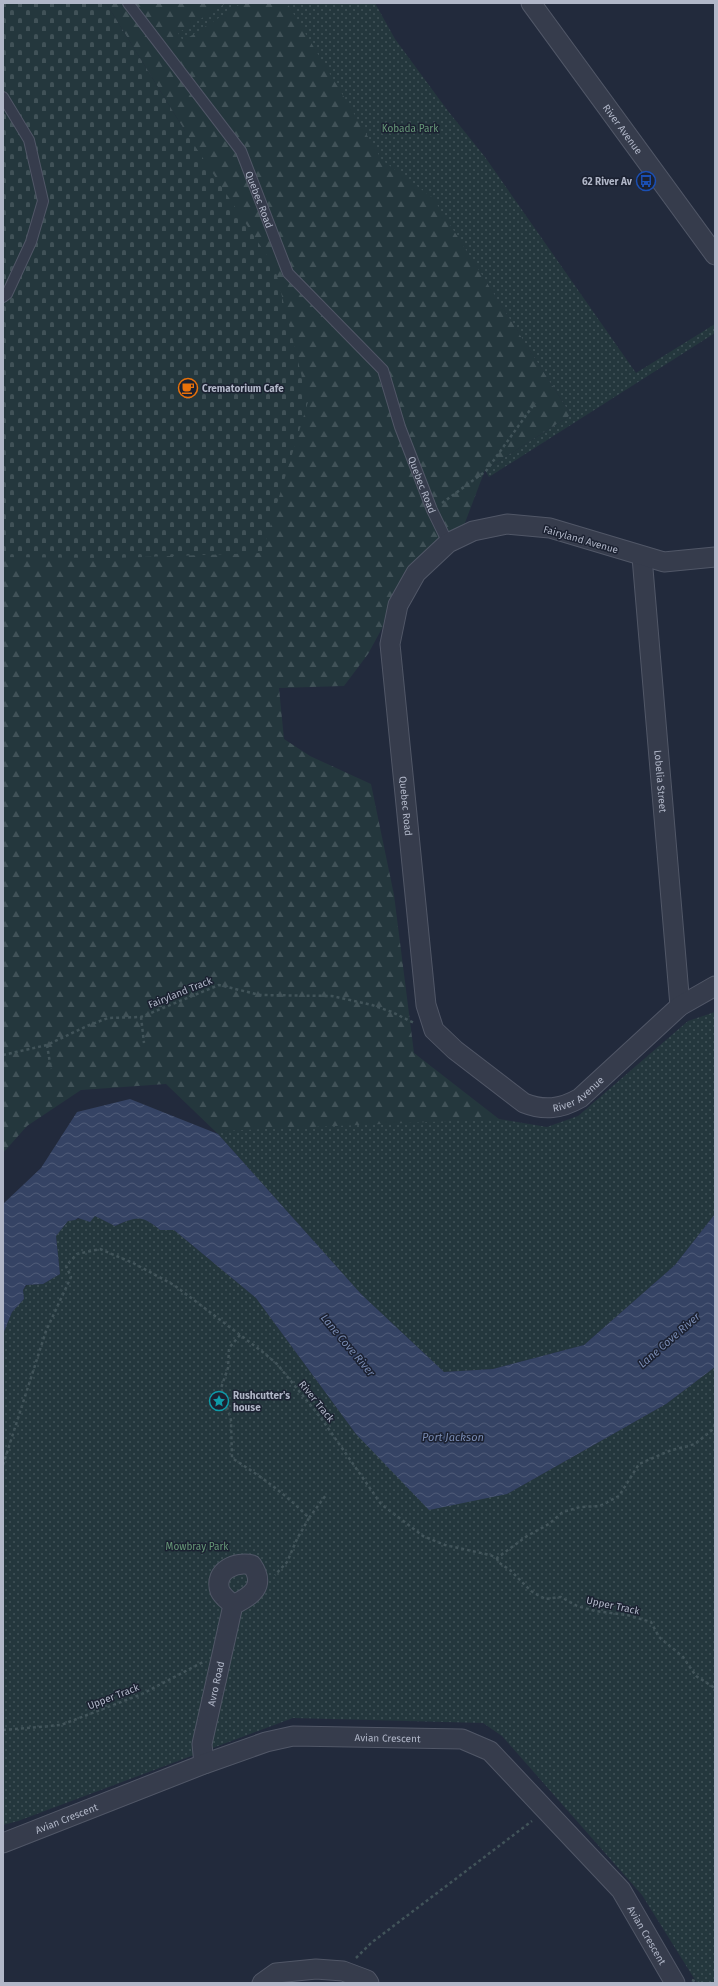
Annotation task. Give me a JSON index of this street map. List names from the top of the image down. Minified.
{"streets":{"street":["River Avenue","Quebec Road","Fairyland Avenue","Lobelia Street","Avro Road","Avian Crescent"],"path":["Fairyland Track","River Track","Upper Track"]},"crossings":[["River Avenue","Quebec Road"],["River Avenue","Lobelia Street"],["River Avenue","Fairyland Track"],["Quebec Road","Fairyland Avenue"],["Quebec Road","Fairyland Track"],["Fairyland Avenue","Lobelia Street"],["River Track","Upper Track"],["Upper Track","Avro Road"],["Avro Road","Avian Crescent"]],"water":["Lane Cove River","Port Jackson"],"parks":["Kobada Park","Mowbray Park"],"places":{"bus stop":["62 River Av"],"cafe":["Crematorium Cafe"],"place":["Rushcutter's house"]}}
